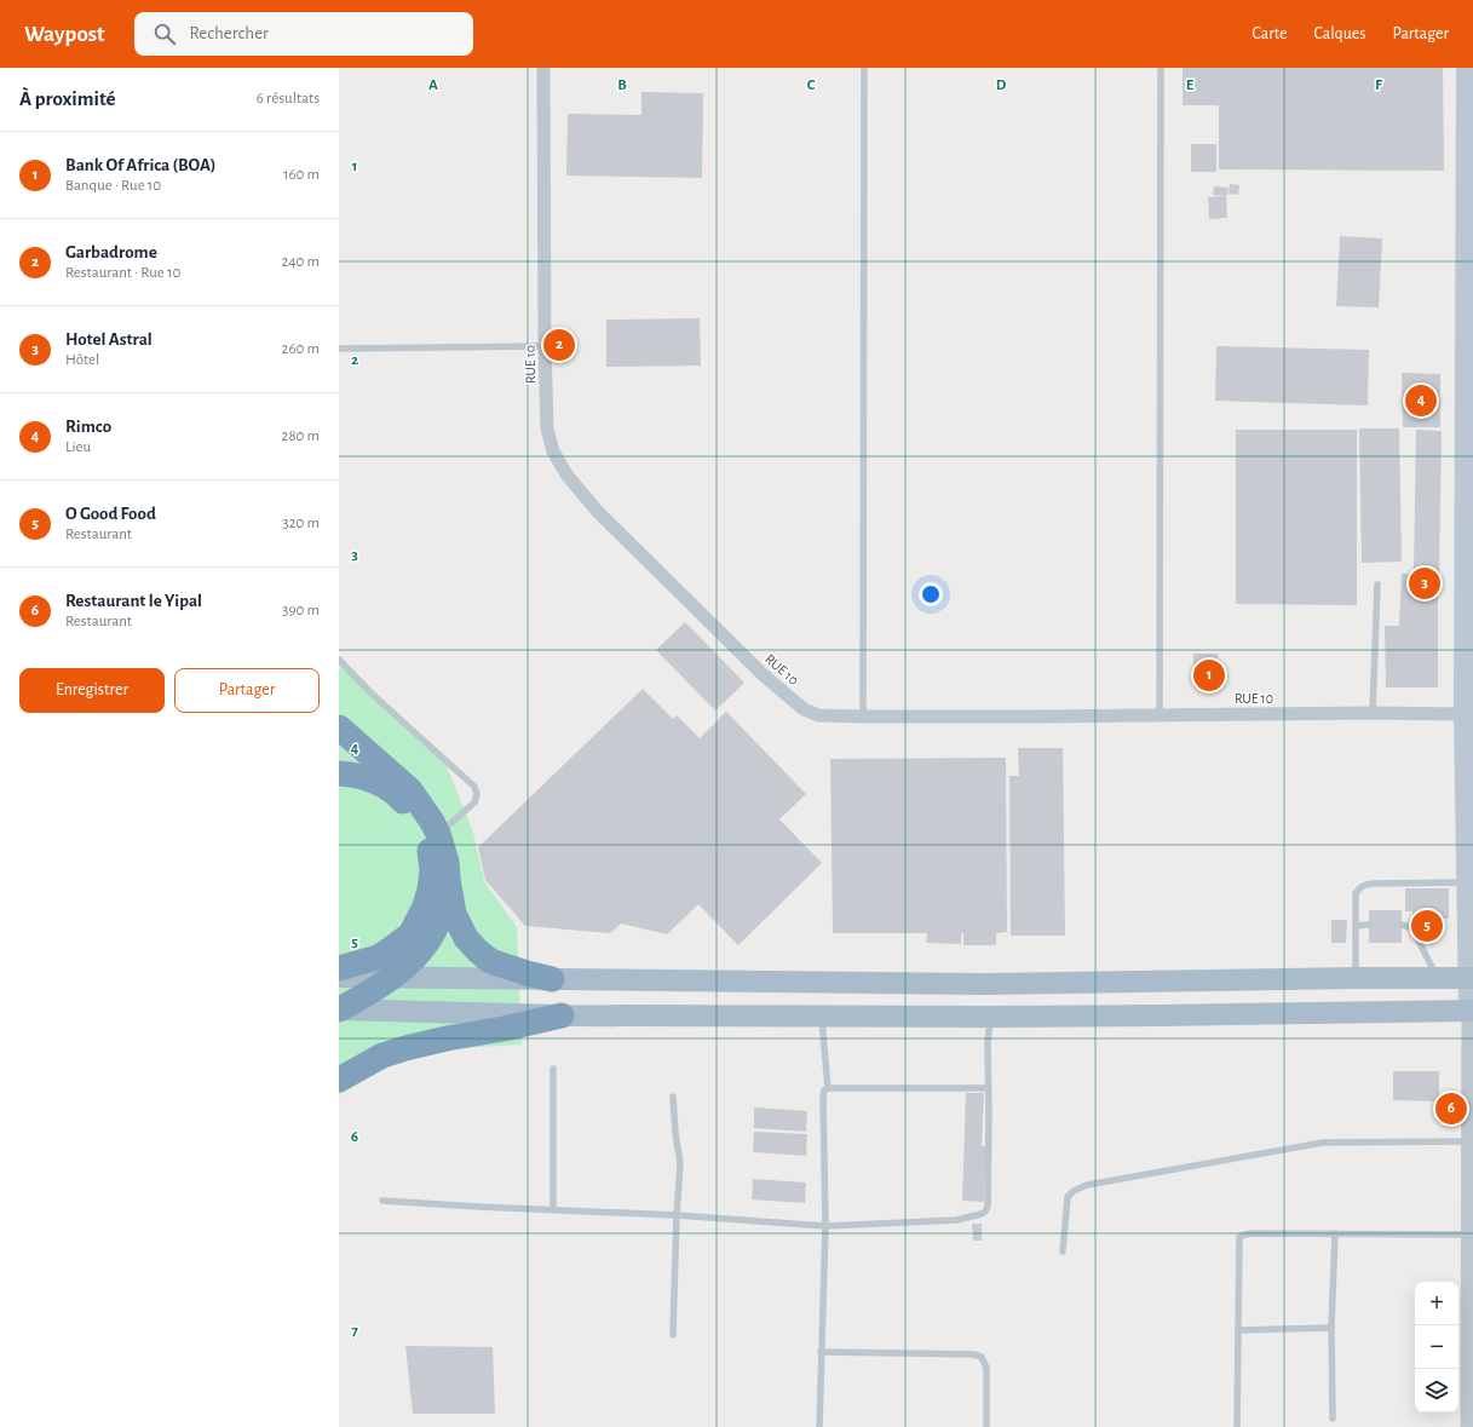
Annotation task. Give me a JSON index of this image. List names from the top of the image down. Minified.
{"streets":{"street":["RUE 10"]},"page":{"header":"Waypost","search":"Rechercher","nav":["Carte","Calques","Partager"],"heading":["À proximité","6 résultats"],"list":[{"mark":"1","name":"Bank Of Africa (BOA)","note":"Banque · Rue 10","value":"160 m"},{"mark":"2","name":"Garbadrome","note":"Restaurant · Rue 10","value":"240 m"},{"mark":"3","name":"Hotel Astral","note":"Hôtel","value":"260 m"},{"mark":"4","name":"Rimco","note":"Lieu","value":"280 m"},{"mark":"5","name":"O Good Food","note":"Restaurant","value":"320 m"},{"mark":"6","name":"Restaurant le Yipal","note":"Restaurant","value":"390 m"}],"pins":["2","4","3","1","5","6"],"buttons":["Enregistrer","Partager"],"map_buttons":["+","−"]},"grid":{"columns":["A","B","C","D","E","F"],"rows":["1","2","3","4","5","6","7"]}}
